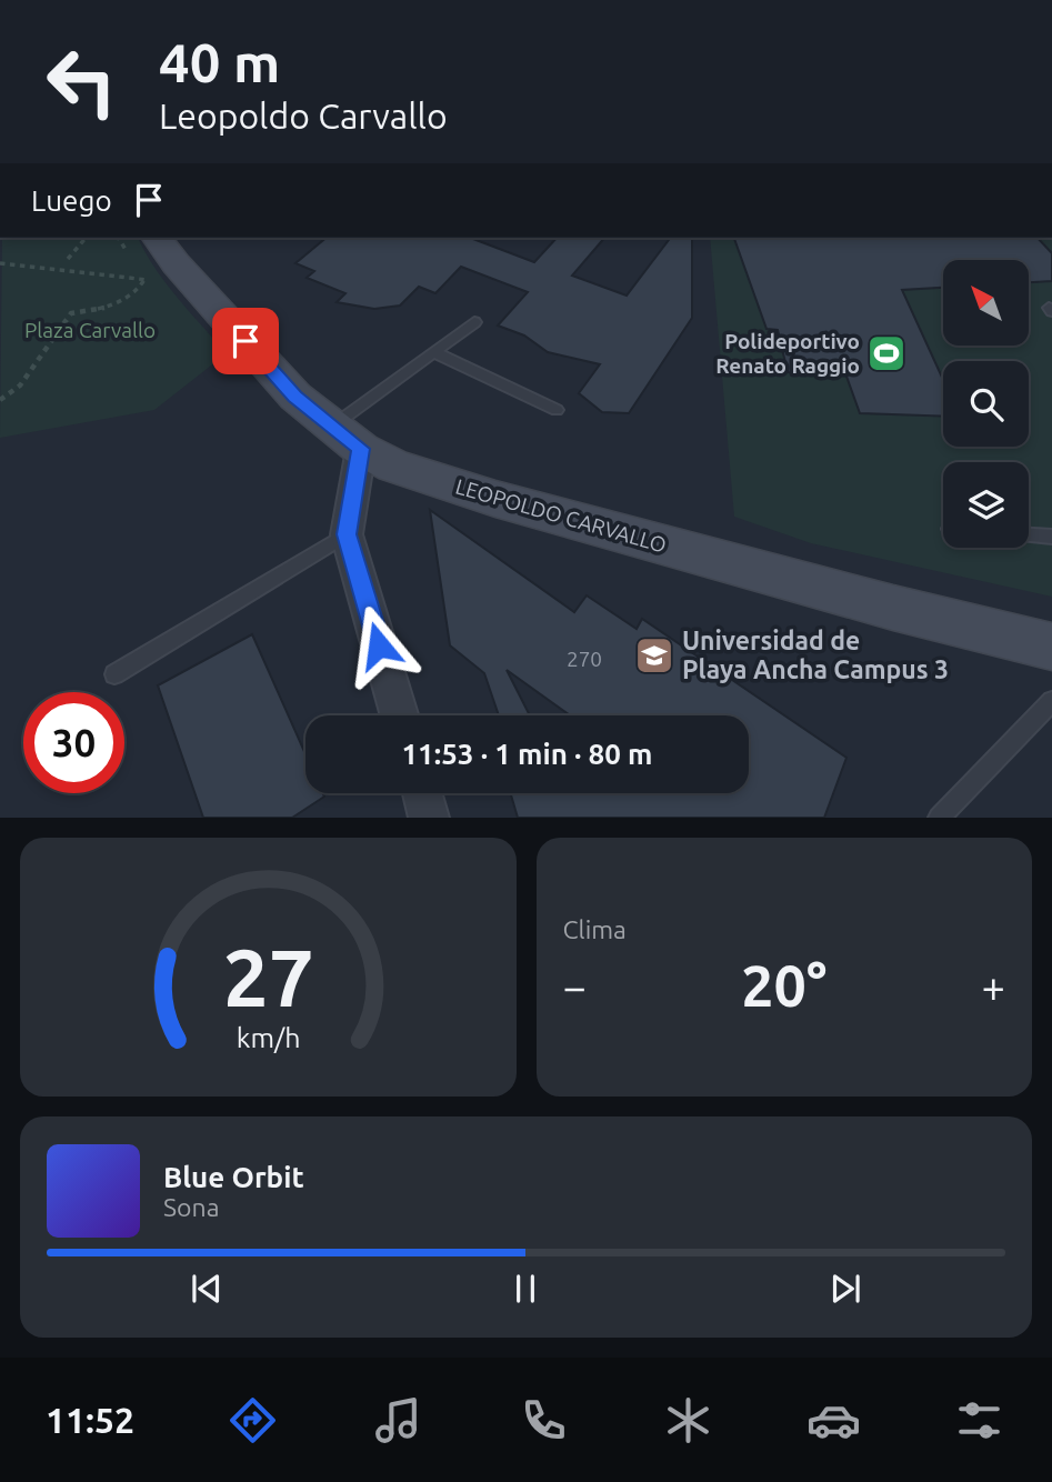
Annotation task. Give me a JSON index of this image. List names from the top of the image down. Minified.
{"streets":{"street":["LEOPOLDO CARVALLO"]},"parks":["Plaza Carvallo"],"places":{"sports":["Polideportivo Renato Raggio"],"school or university":["Universidad de Playa Ancha Campus 3"]},"house_numbers":["270"],"north":"top left","page":{"turn":["40 m","Leopoldo Carvallo"],"then":"Luego","limit":"30","trip":"11:53 · 1 min · 80 m","tile":"Clima","heat":["−","20°","+"],"song":["Blue Orbit","Sona"],"tabs":"11:52","gauge":["27","km/h"]}}
